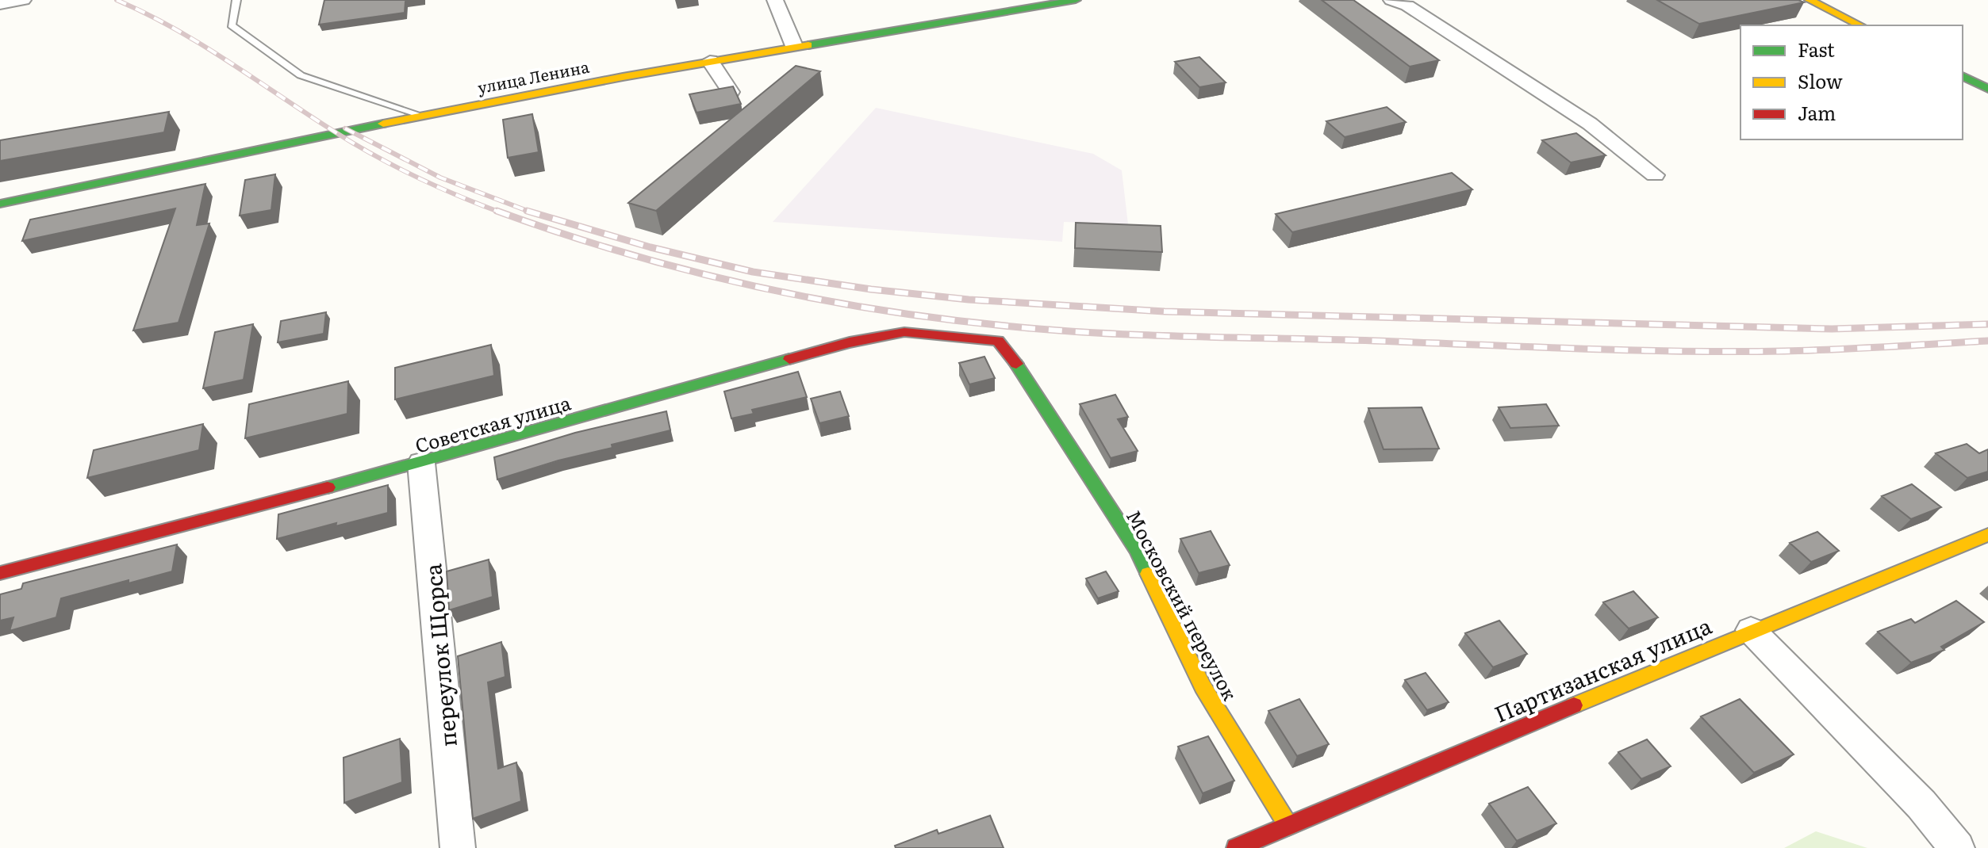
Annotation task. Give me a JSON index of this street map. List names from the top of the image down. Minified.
{"streets":{"street":["улица Ленина","Советская улица","Московский переулок","переулок Щорса","Партизанская улица"]},"crossings":[["Советская улица","Московский переулок"],["Советская улица","переулок Щорса"],["Московский переулок","Партизанская улица"]],"legend":["Fast","Slow","Jam"]}
